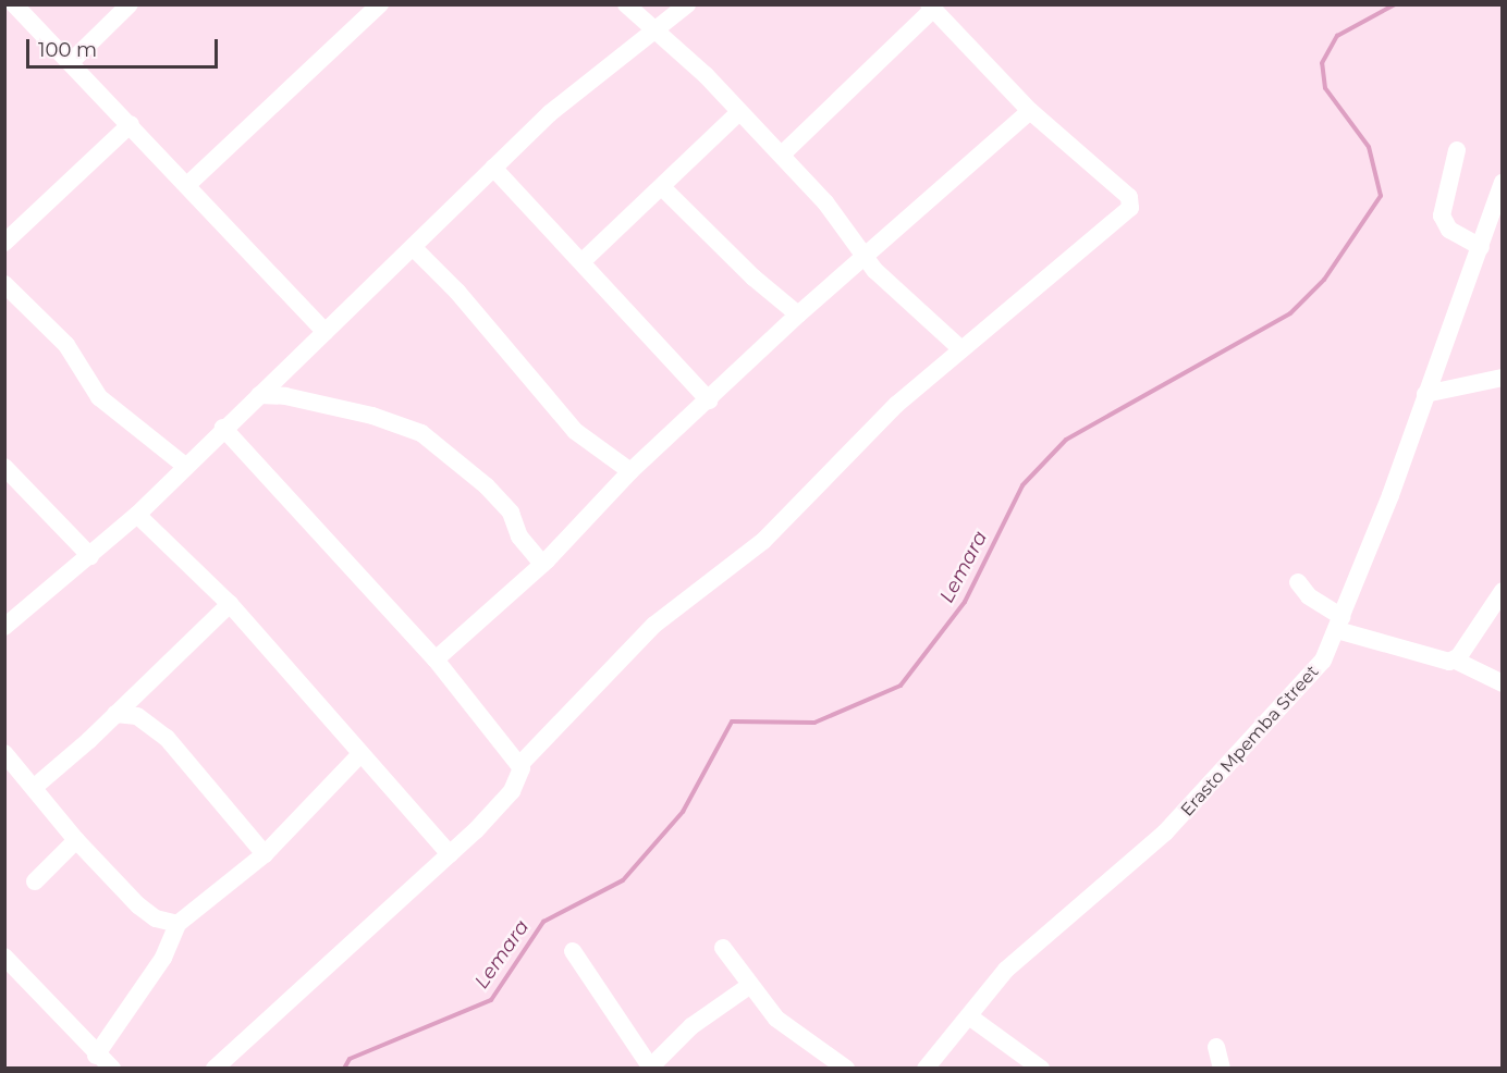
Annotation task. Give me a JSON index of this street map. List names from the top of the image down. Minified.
{"streets":{"street":["Erasto Mpemba Street"]},"water":["Lemara"],"scale_bar":"100 m"}
